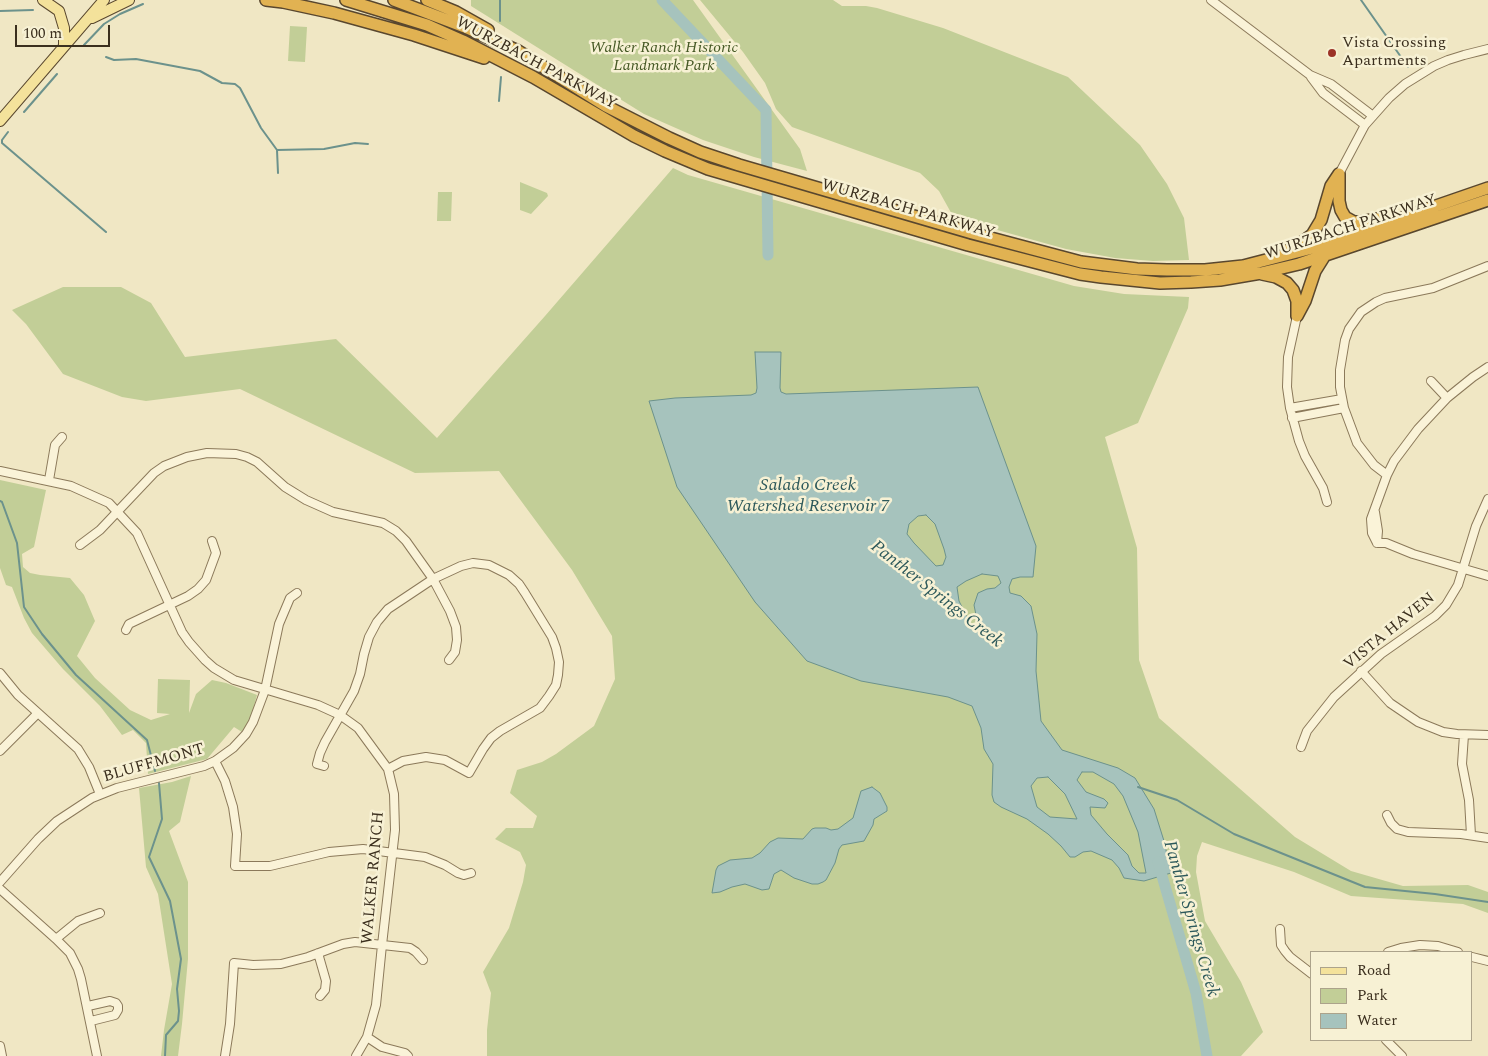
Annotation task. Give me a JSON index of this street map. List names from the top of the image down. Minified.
{"streets":{"highway":["WURZBACH PARKWAY"],"street":["VISTA HAVEN","BLUFFMONT","WALKER RANCH"]},"crossings":[["BLUFFMONT","WALKER RANCH"]],"water":["Salado Creek Watershed Reservoir 7","Panther Springs Creek"],"parks":["Walker Ranch Historic Landmark Park"],"places":["Vista Crossing Apartments"],"legend":["Road","Park","Water"],"scale_bar":"100 m"}
